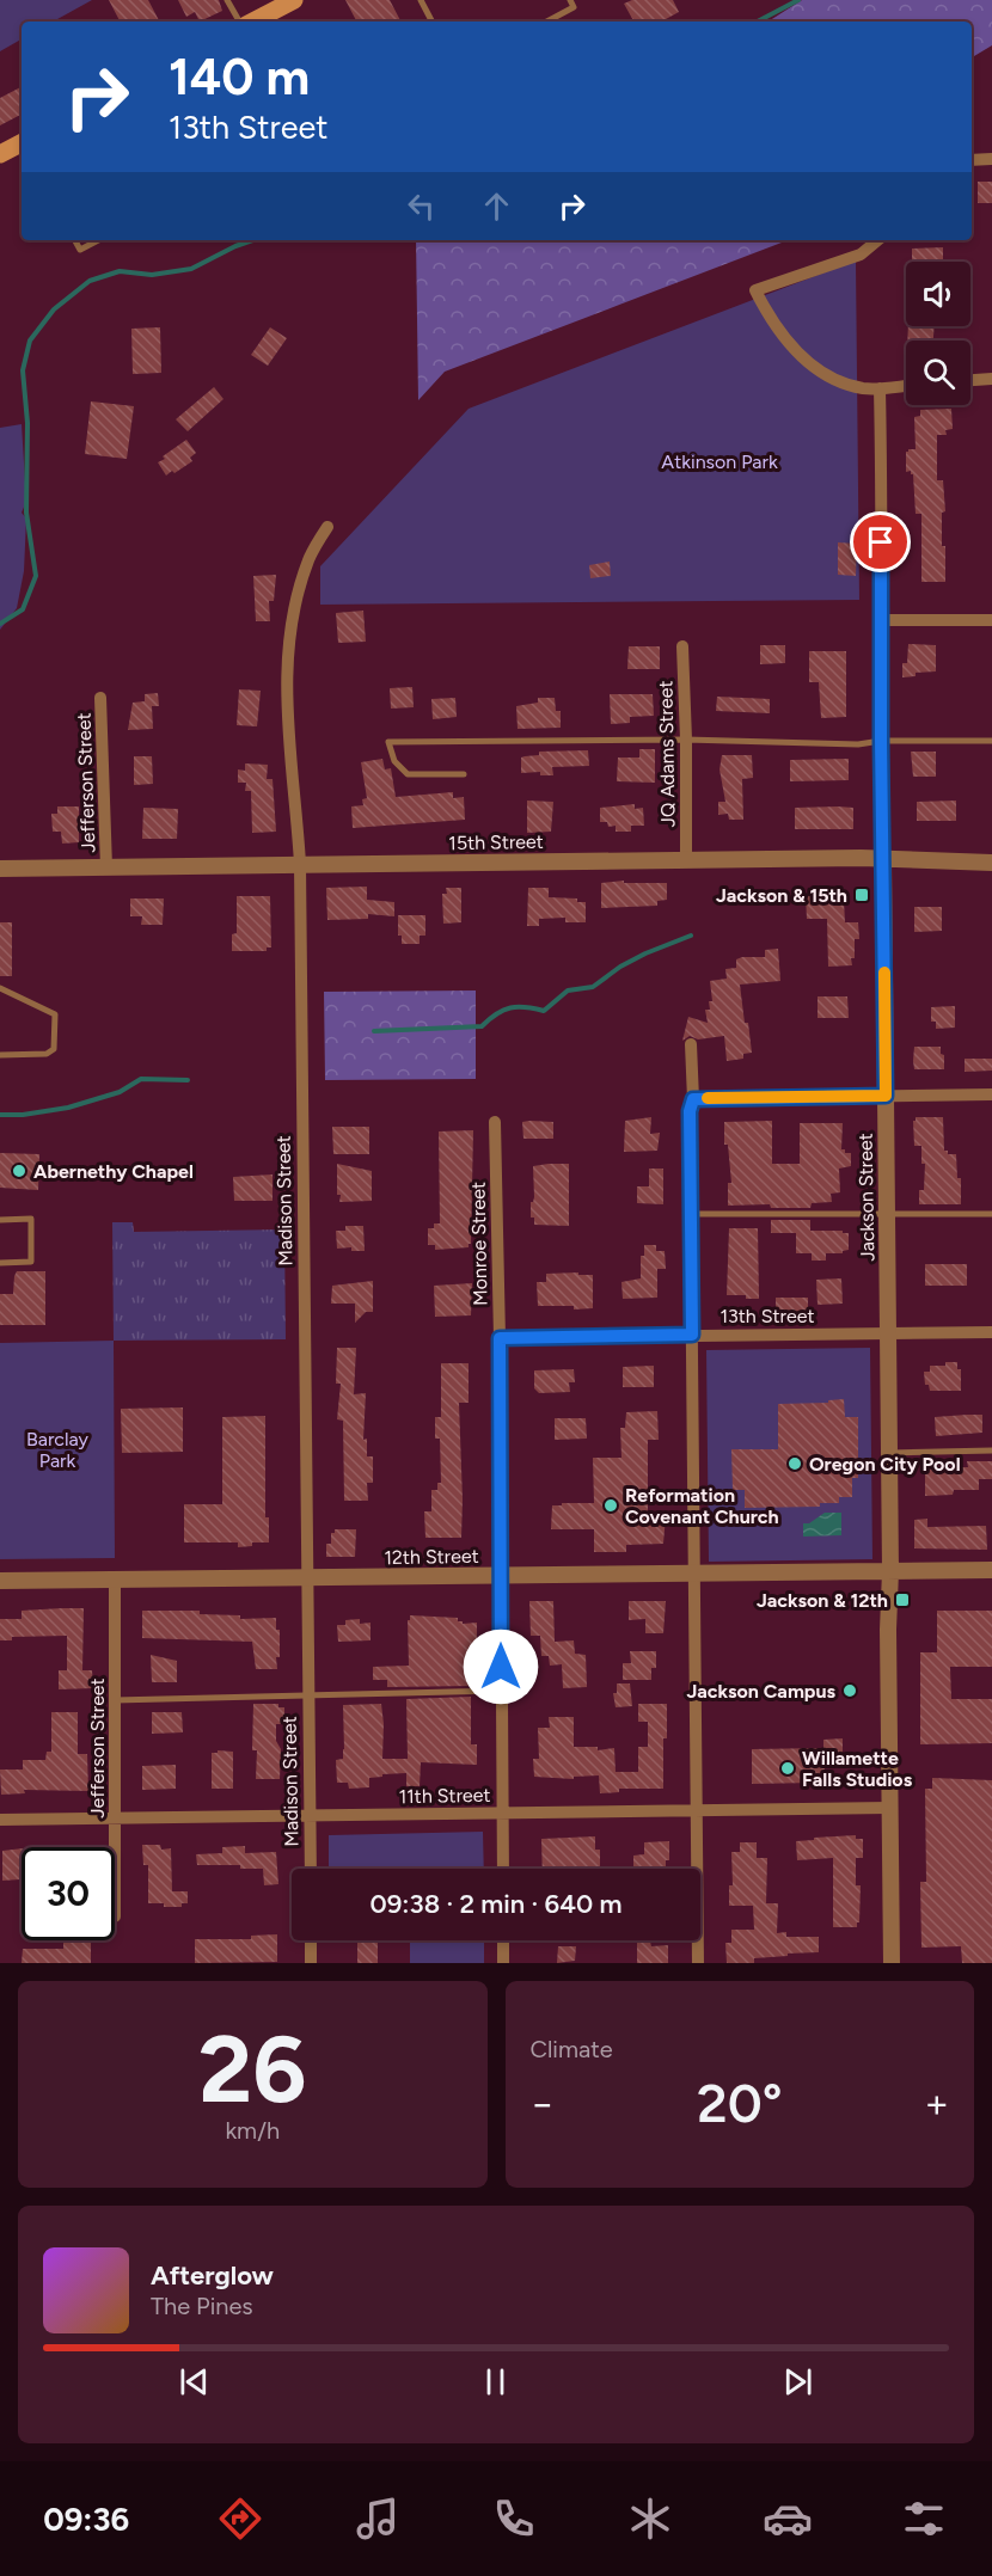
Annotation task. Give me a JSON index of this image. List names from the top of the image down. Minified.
{"streets":{"street":["JQ Adams Street","Jefferson Street","15th Street","Jackson Street","Madison Street","Monroe Street","13th Street","12th Street","11th Street"]},"crossings":[["JQ Adams Street","15th Street"],["Jefferson Street","15th Street"],["Jefferson Street","12th Street"],["Jefferson Street","11th Street"],["15th Street","Jackson Street"],["15th Street","Madison Street"],["Jackson Street","13th Street"],["Jackson Street","12th Street"],["Jackson Street","11th Street"],["Madison Street","12th Street"],["Madison Street","11th Street"],["Monroe Street","13th Street"],["Monroe Street","12th Street"],["Monroe Street","11th Street"]],"parks":["Atkinson Park","Barclay Park"],"places":{"transit":["Jackson & 15th","Jackson & 12th"],"other":["Abernethy Chapel","Oregon City Pool","Reformation Covenant Church","Jackson Campus","Willamette Falls Studios"]},"page":{"turn":["140 m","13th Street"],"limit":"30","trip":"09:38 · 2 min · 640 m","tile":[["26","km/h"],"Climate"],"heat":["−","20°","+"],"song":["Afterglow","The Pines"],"tabs":"09:36"}}
